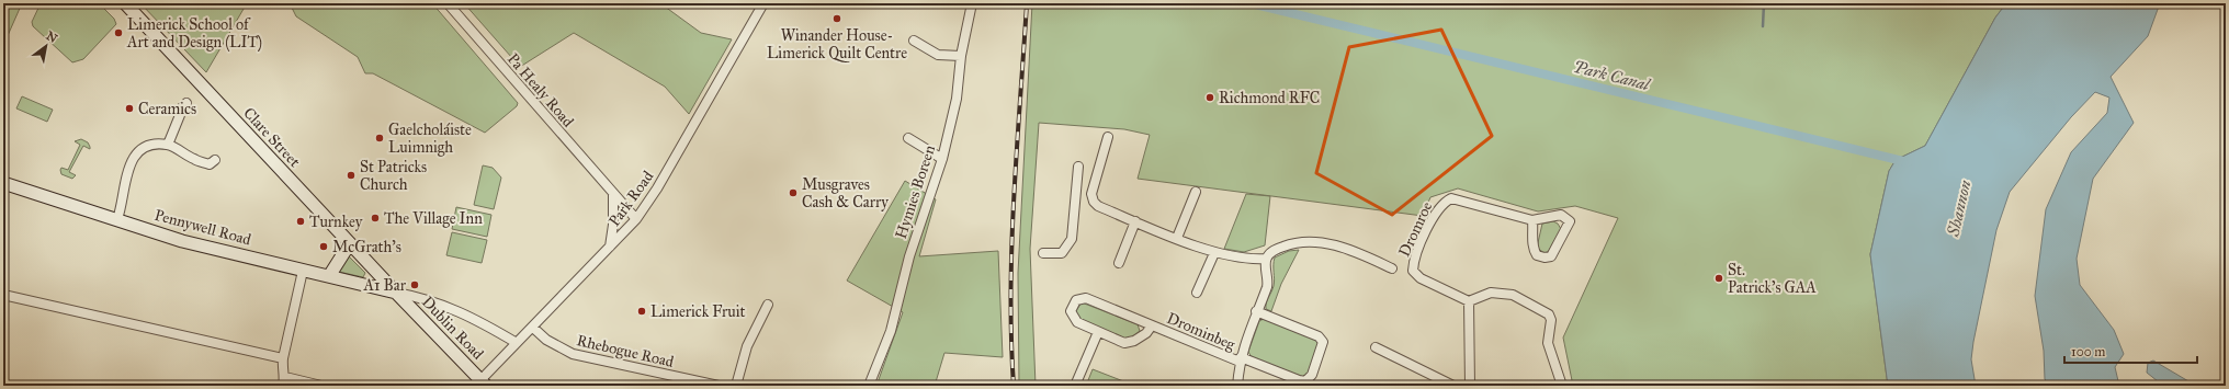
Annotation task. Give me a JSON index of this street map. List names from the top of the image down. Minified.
{"streets":{"main road":["Clare Street","Pennywell Road","Dublin Road"],"street":["Pa Healy Road","Hymies Boreen","Park Road","Dromroe","Drominbeg","Rhebogue Road"]},"crossings":[["Pa Healy Road","Park Road"],["Clare Street","Pennywell Road"],["Clare Street","Dublin Road"],["Park Road","Dublin Road"],["Park Road","Rhebogue Road"],["Pennywell Road","Dublin Road"]],"water":["Park Canal","Shannon"],"places":["Winander House- Limerick Quilt Centre","Limerick School of Art and Design (LIT)","Richmond RFC","Ceramics","Gaelcholáiste Luimnigh","St Patricks Church","Musgraves Cash & Carry","The Village Inn","Turnkey","McGrath’s","St. Patrick's GAA","A1 Bar","Limerick Fruit"],"scale_bar":"100 m","north":"top right"}
